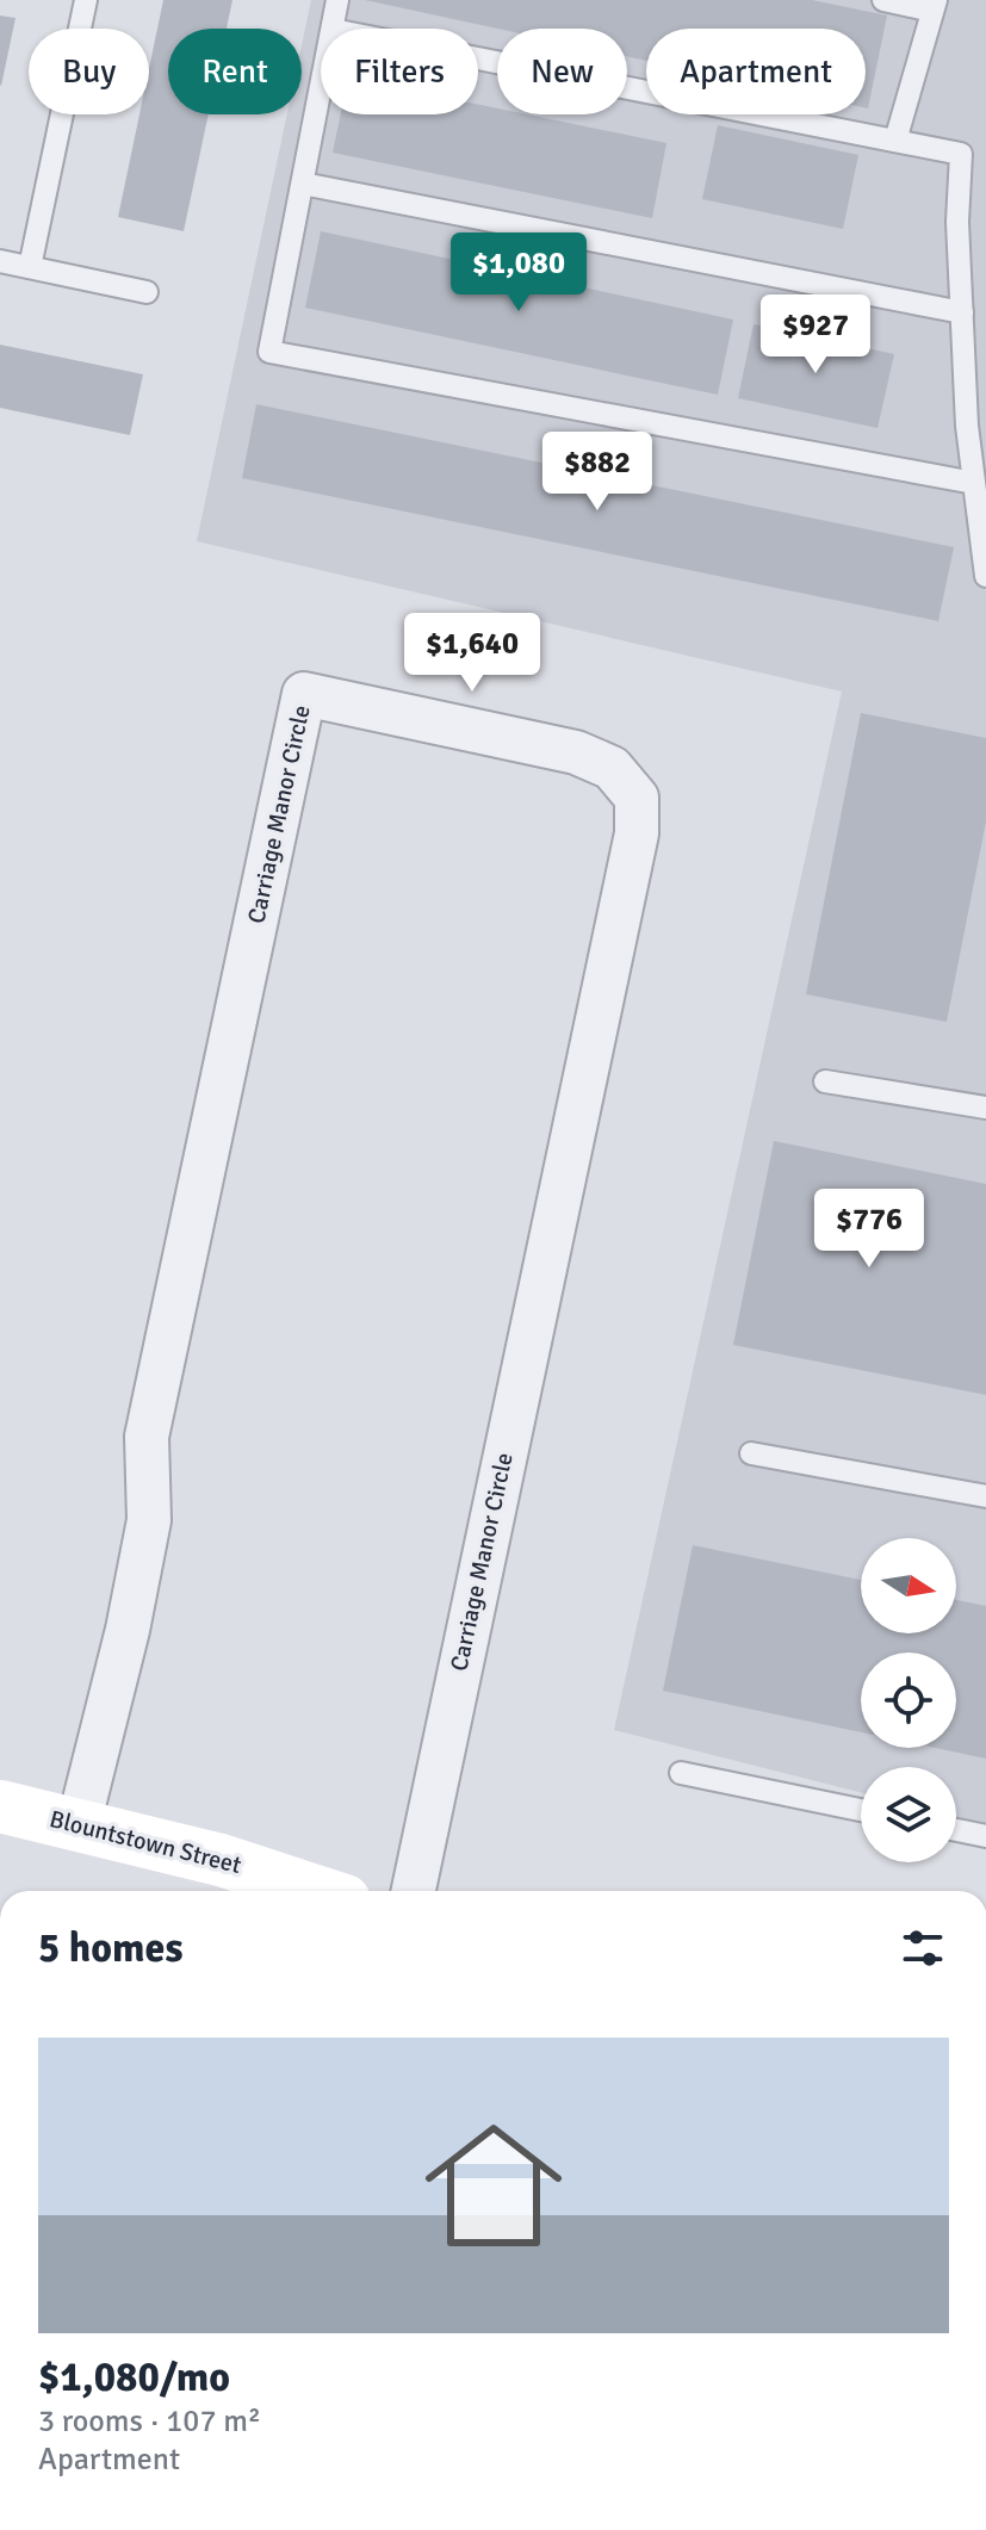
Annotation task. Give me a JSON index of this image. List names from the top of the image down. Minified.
{"streets":{"main road":["Blountstown Street"],"street":["Carriage Manor Circle"]},"crossings":[["Carriage Manor Circle","Blountstown Street"]],"north":"right","page":{"chip":["Buy","Rent","Filters","New","Apartment"],"price":["$1,080","$927","$882","$1,640","$776"],"heading":"5 homes","list":[{"name":"$1,080/mo","note":"3 rooms · 107 m² · Apartment"}]}}
